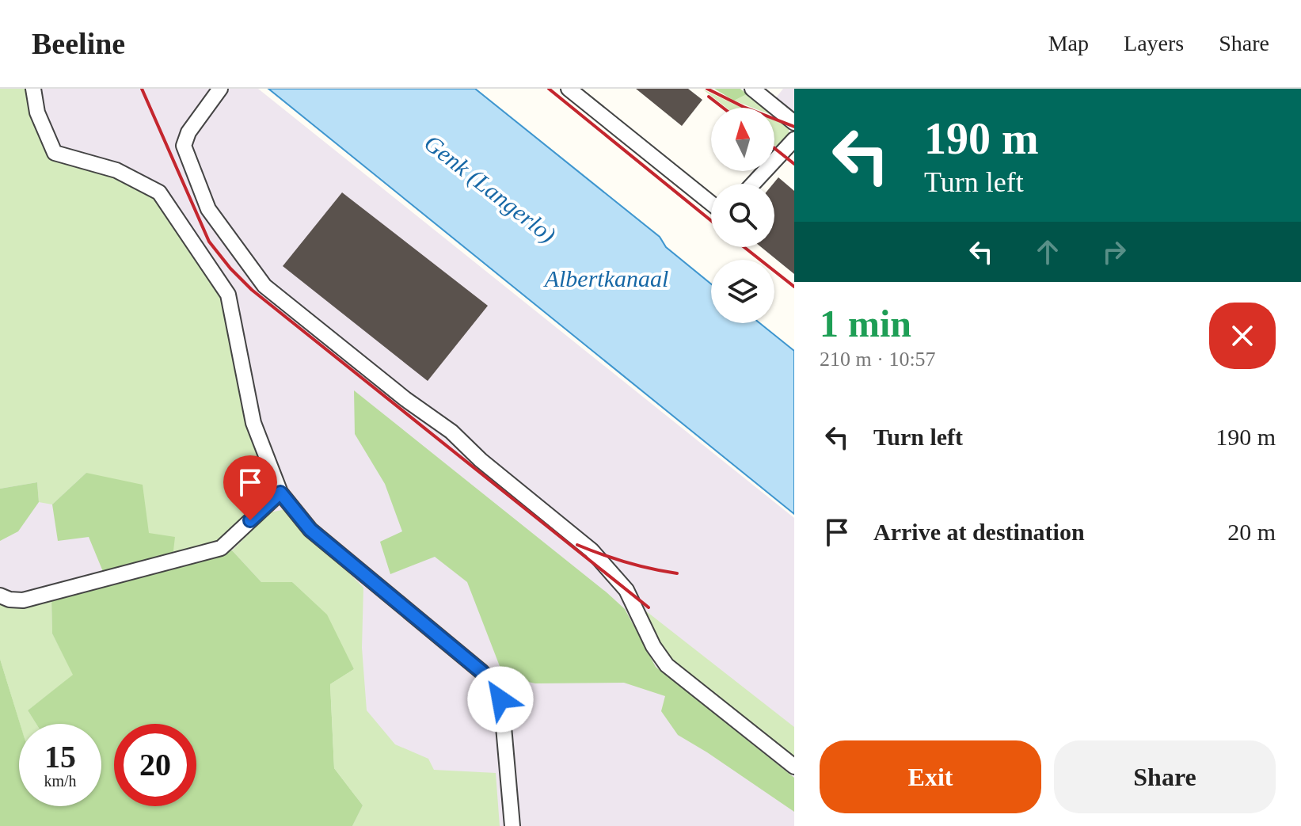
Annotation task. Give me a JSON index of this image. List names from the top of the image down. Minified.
{"water":["Genk (Langerlo)","Albertkanaal"],"north":"top","page":{"header":"Beeline","nav":["Map","Layers","Share"],"turn":["190 m","Turn left"],"heading":["1 min","210 m · 10:57"],"list":[{"name":"Turn left","value":"190 m"},{"name":"Arrive at destination","value":"20 m"}],"speed":"15 km/h","limit":"20","buttons":["Exit","Share"]}}
